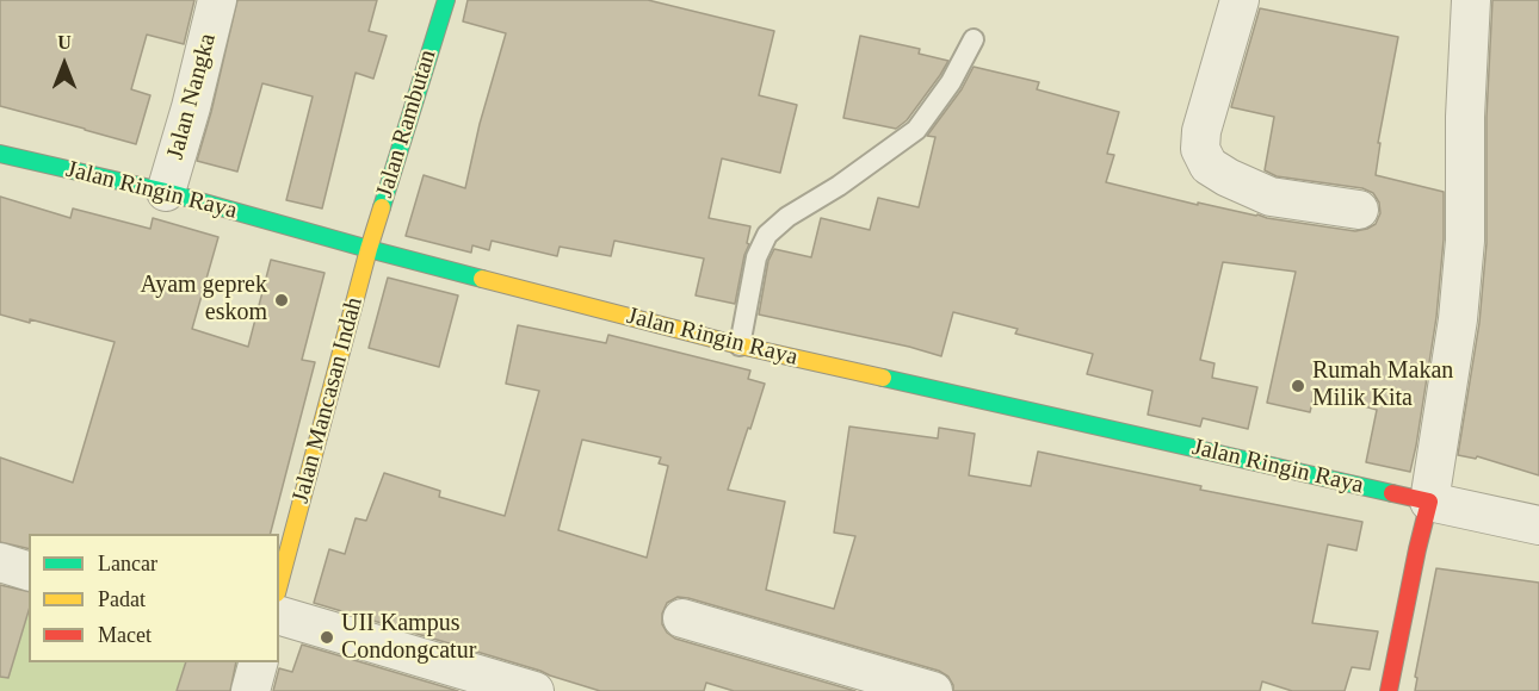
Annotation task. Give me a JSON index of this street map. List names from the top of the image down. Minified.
{"streets":{"main road":["Jalan Rambutan","Jalan Ringin Raya","Jalan Mancasan Indah"],"street":["Jalan Nangka"]},"crossings":[["Jalan Nangka","Jalan Ringin Raya"],["Jalan Rambutan","Jalan Ringin Raya"],["Jalan Rambutan","Jalan Mancasan Indah"],["Jalan Ringin Raya","Jalan Mancasan Indah"]],"places":["Ayam geprek eskom","Rumah Makan Milik Kita","UII Kampus Condongcatur"],"legend":["Lancar","Padat","Macet"],"north":"top"}
